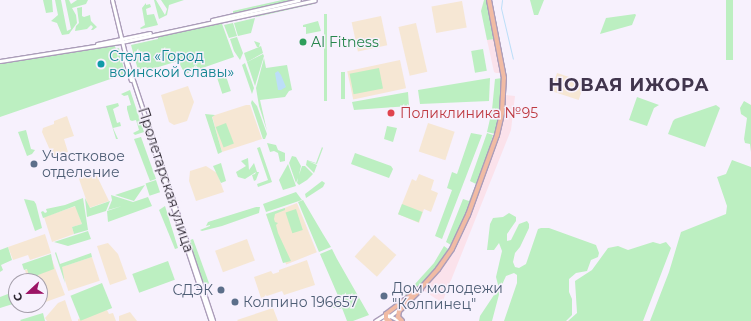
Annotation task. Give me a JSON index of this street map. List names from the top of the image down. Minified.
{"streets":{"street":["Пролетарская улица"]},"districts":["НОВАЯ ИЖОРА"],"places":["AI Fitness","Стела «Город воинской славы»","Поликлиника №95","Участковое отделение","СДЭК","Дом молодежи \"Колпинец\"","Колпино 196657"],"north":"left"}
